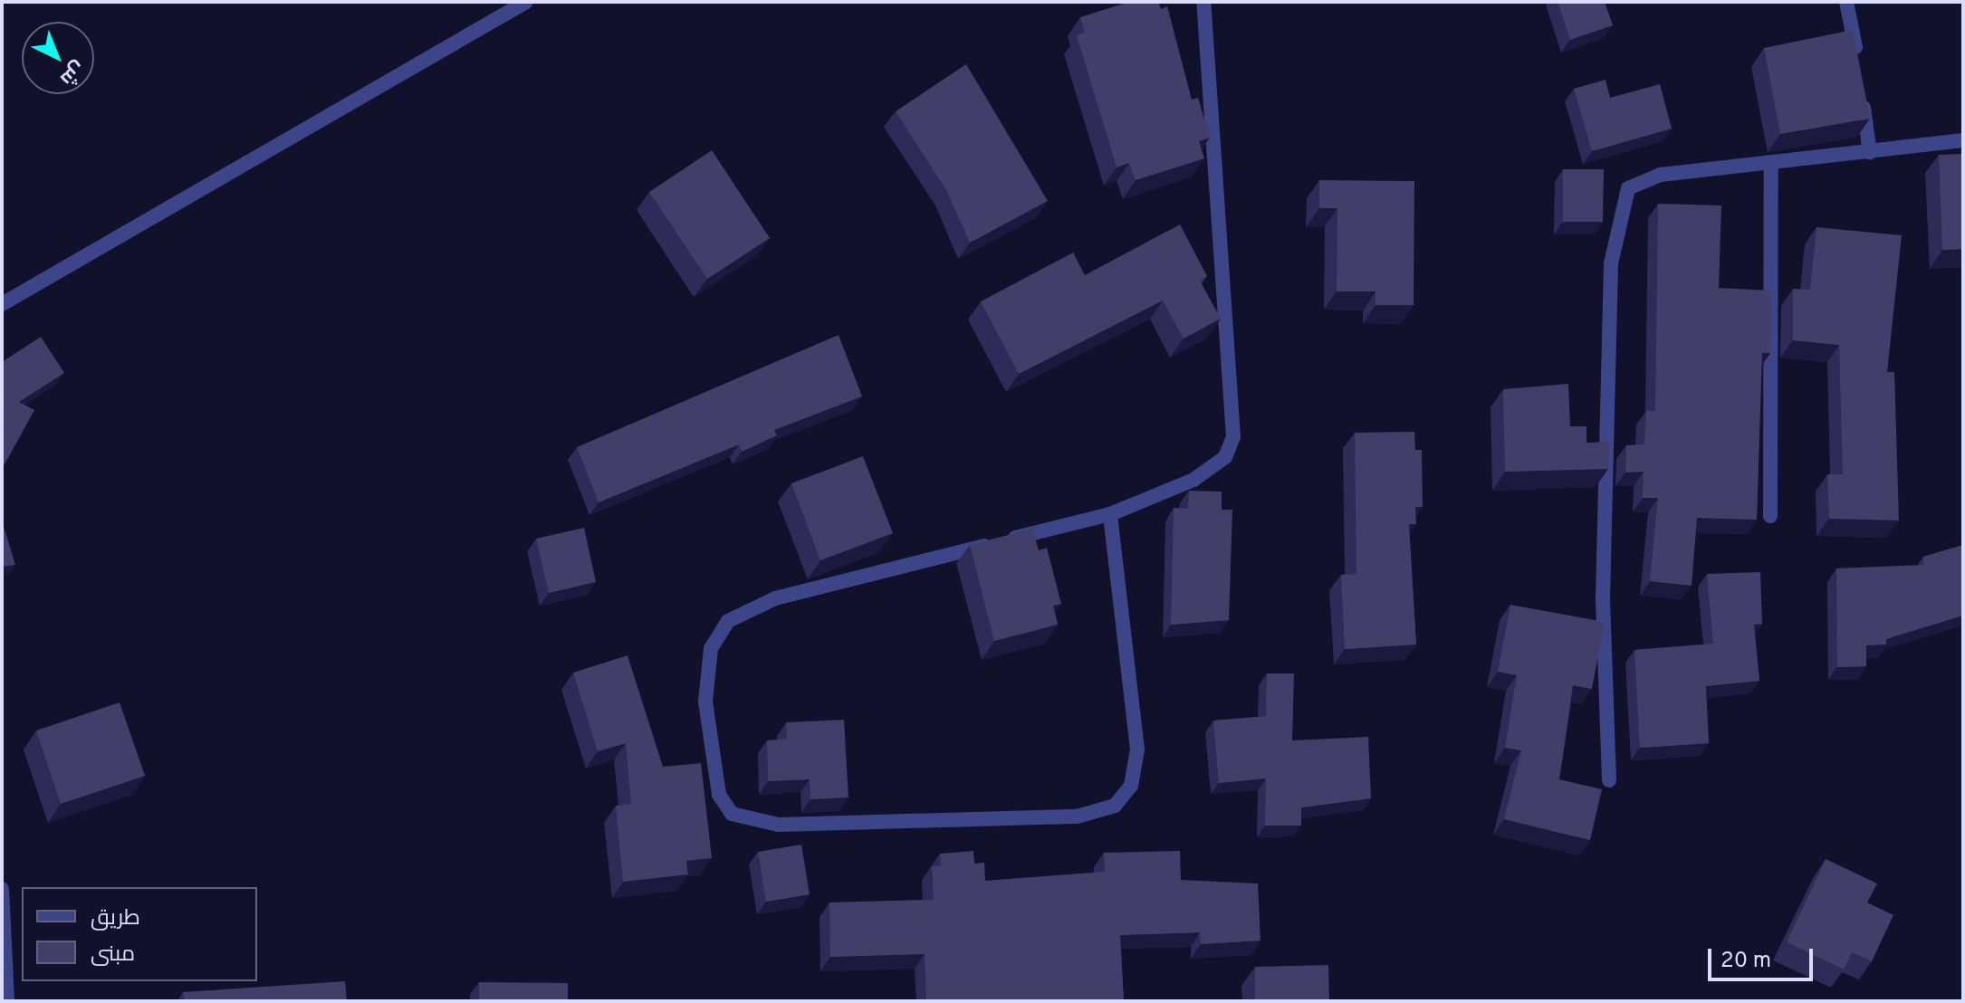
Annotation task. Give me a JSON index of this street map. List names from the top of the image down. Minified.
{"legend":["طريق","مبنى"],"scale_bar":"20 m","north":"bottom right"}
